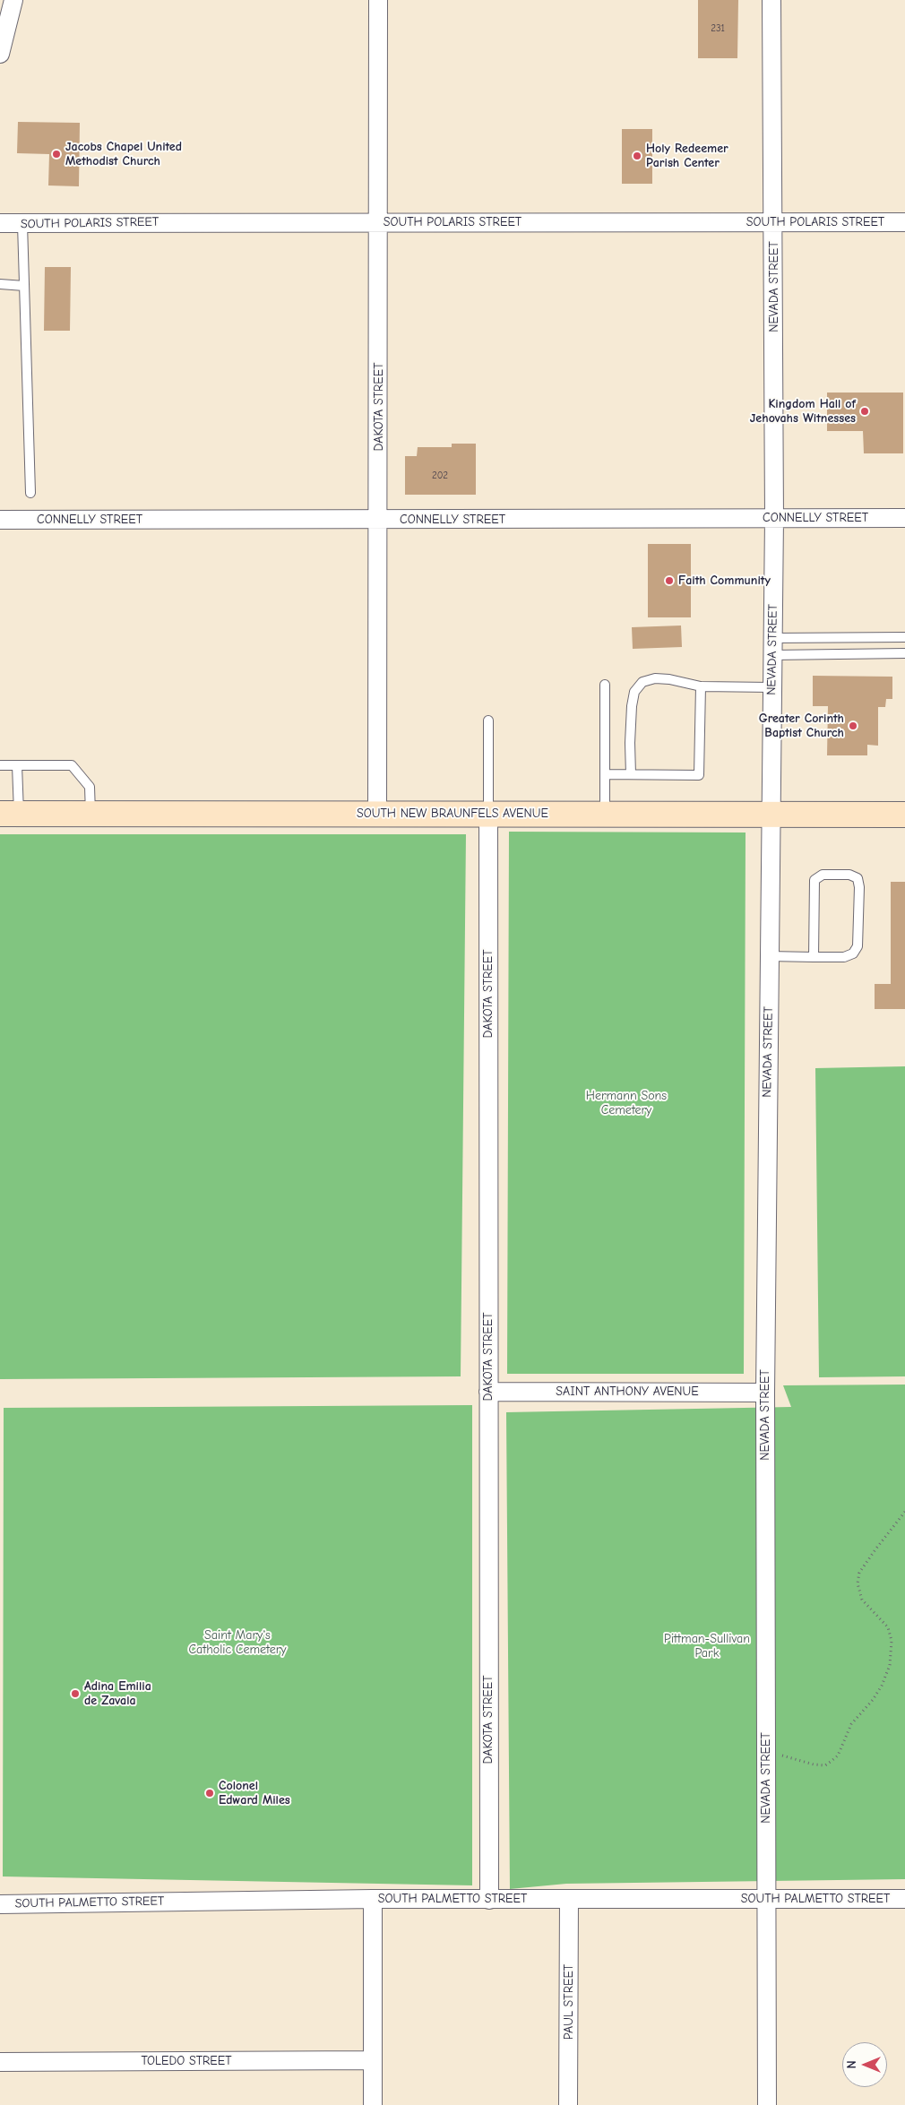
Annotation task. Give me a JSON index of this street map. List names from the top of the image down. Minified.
{"streets":{"main road":["SOUTH NEW BRAUNFELS AVENUE"],"street":["SOUTH POLARIS STREET","NEVADA STREET","DAKOTA STREET","CONNELLY STREET","SAINT ANTHONY AVENUE","SOUTH PALMETTO STREET","PAUL STREET","TOLEDO STREET"]},"crossings":[["SOUTH POLARIS STREET","NEVADA STREET"],["SOUTH POLARIS STREET","DAKOTA STREET"],["NEVADA STREET","CONNELLY STREET"],["NEVADA STREET","SOUTH NEW BRAUNFELS AVENUE"],["NEVADA STREET","SAINT ANTHONY AVENUE"],["NEVADA STREET","SOUTH PALMETTO STREET"],["DAKOTA STREET","CONNELLY STREET"],["DAKOTA STREET","SOUTH NEW BRAUNFELS AVENUE"],["DAKOTA STREET","SAINT ANTHONY AVENUE"],["DAKOTA STREET","SOUTH PALMETTO STREET"],["SOUTH PALMETTO STREET","PAUL STREET"]],"parks":["Hermann Sons Cemetery","Saint Mary's Catholic Cemetery","Pittman-Sullivan Park"],"places":["Jacobs Chapel United Methodist Church","Holy Redeemer Parish Center","Kingdom Hall of Jehovahs Witnesses","Faith Community","Greater Corinth Baptist Church","Adina Emilia de Zavala","Colonel Edward Miles"],"house_numbers":["231","202"],"north":"left"}
